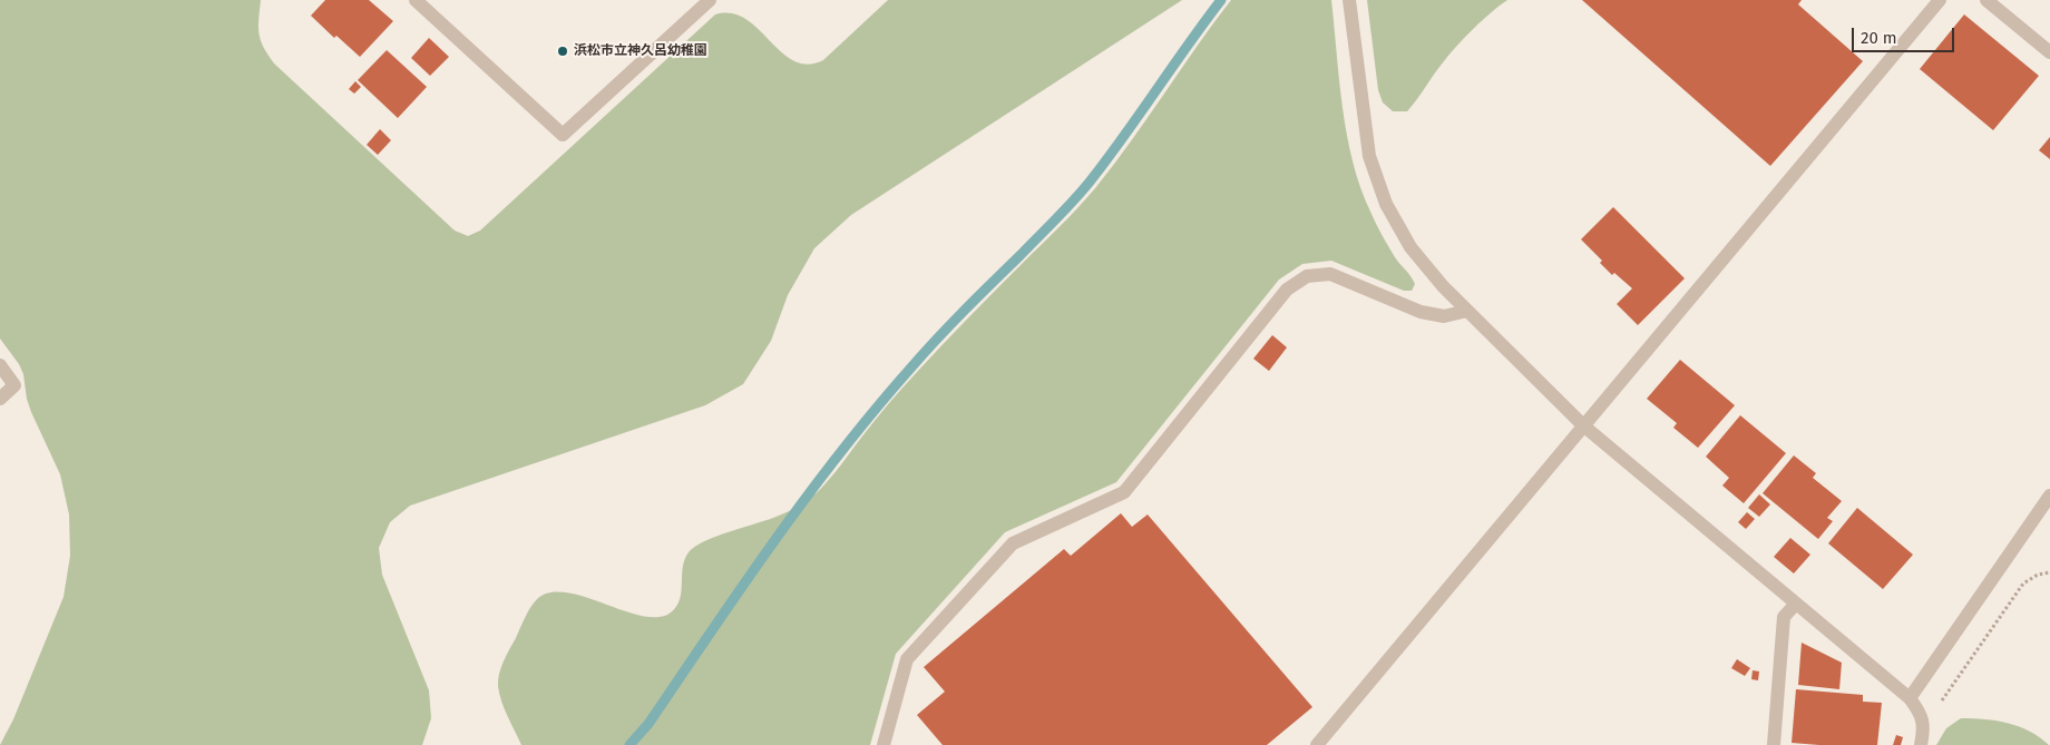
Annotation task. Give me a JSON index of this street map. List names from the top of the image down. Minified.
{"places":["浜松市立神久呂幼稚園"],"scale_bar":"20 m"}
